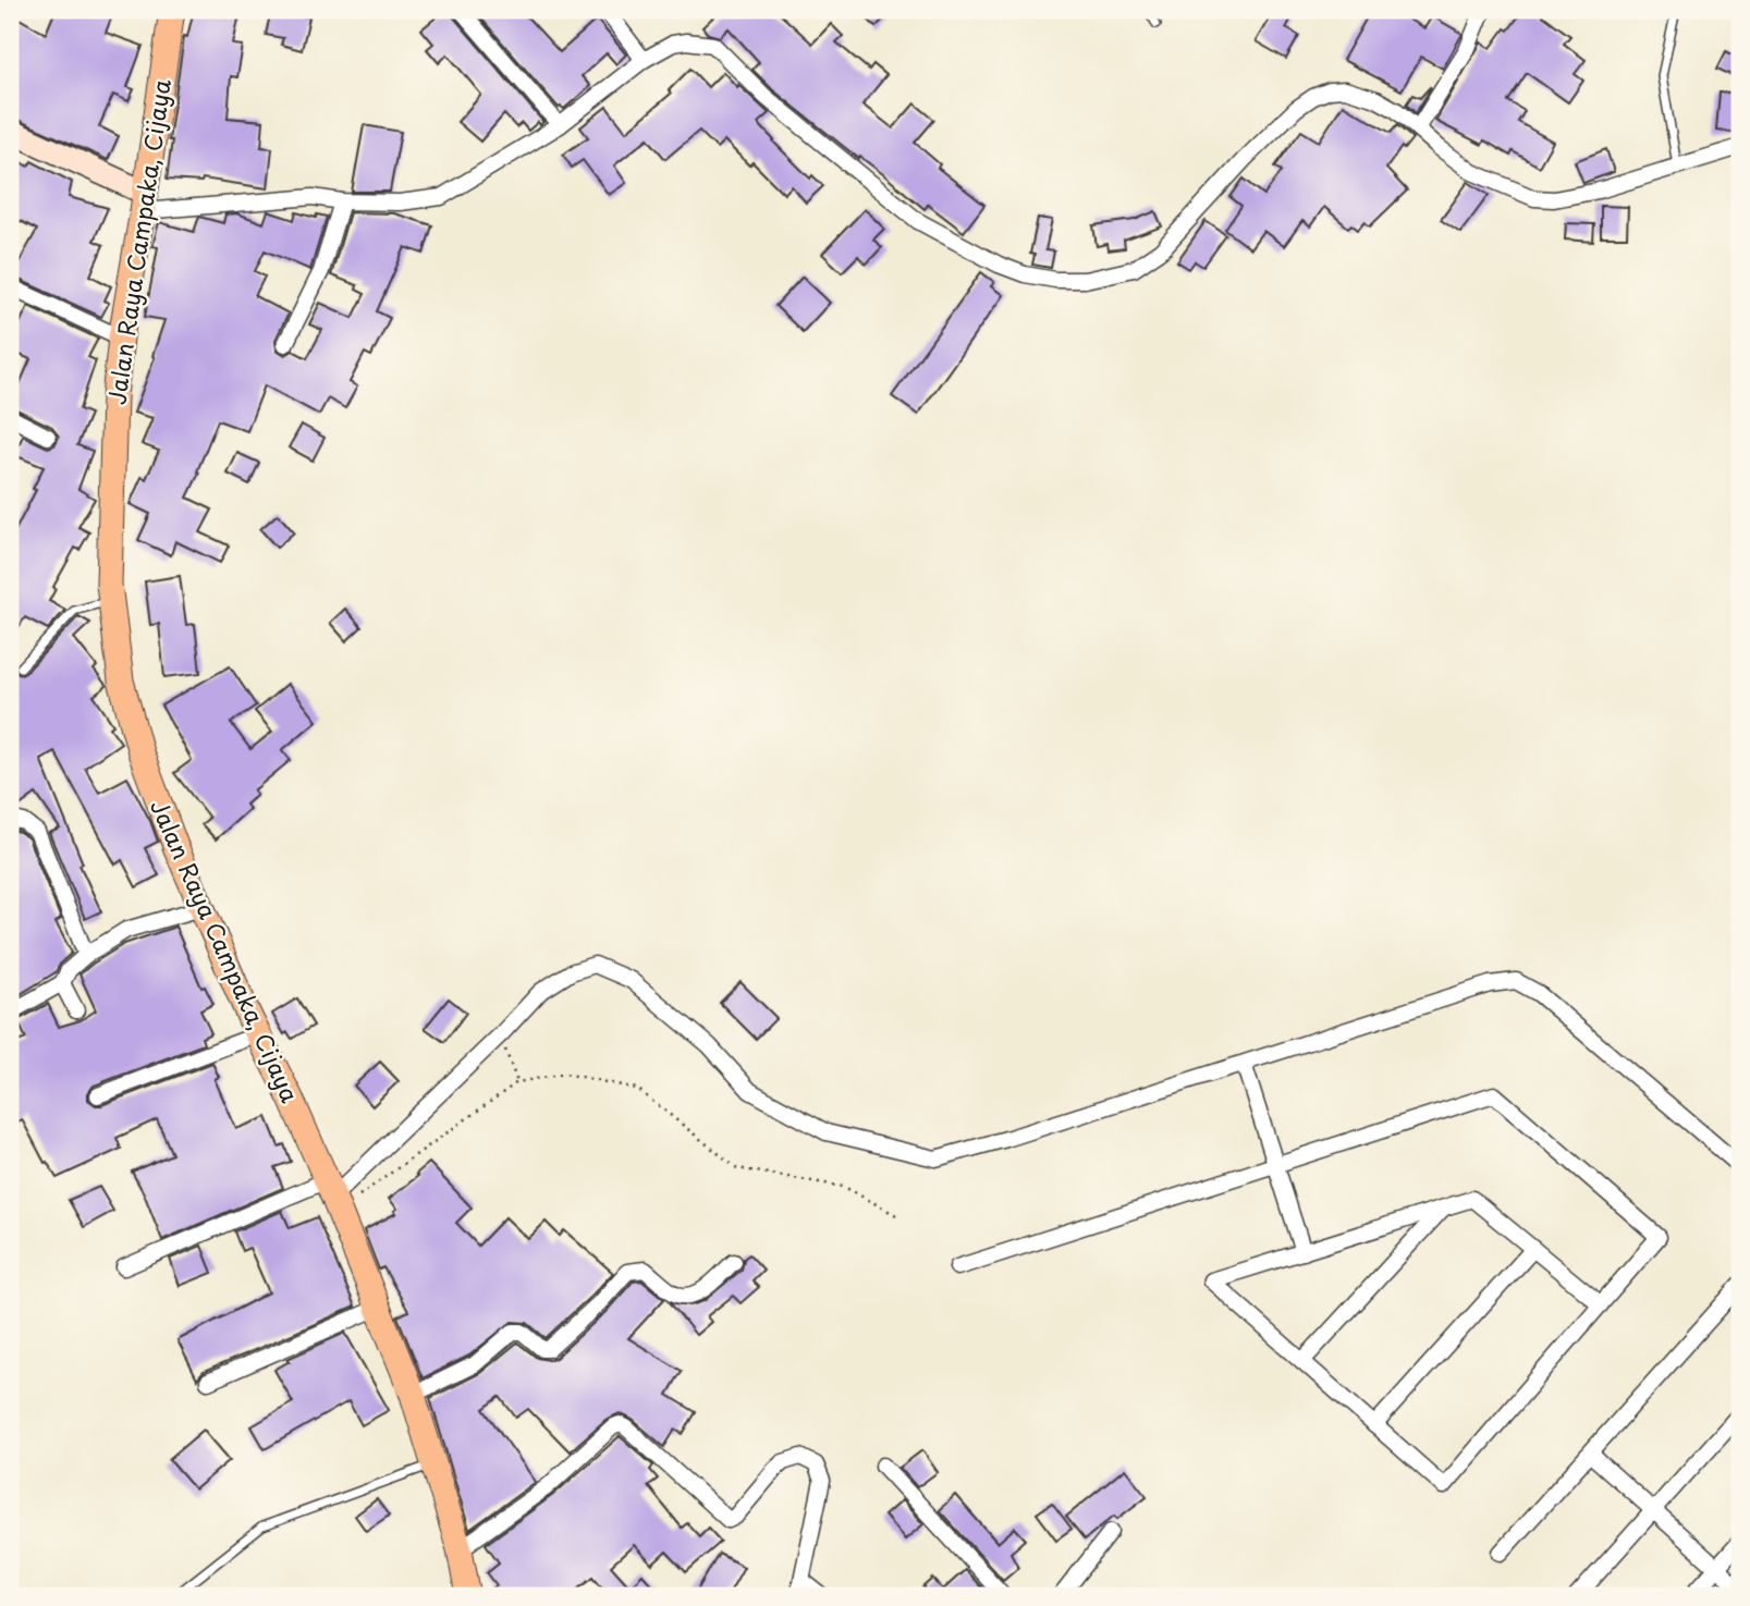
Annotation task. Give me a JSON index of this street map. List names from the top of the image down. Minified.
{"streets":{"main road":["Jalan Raya Campaka, Cijaya"]}}
